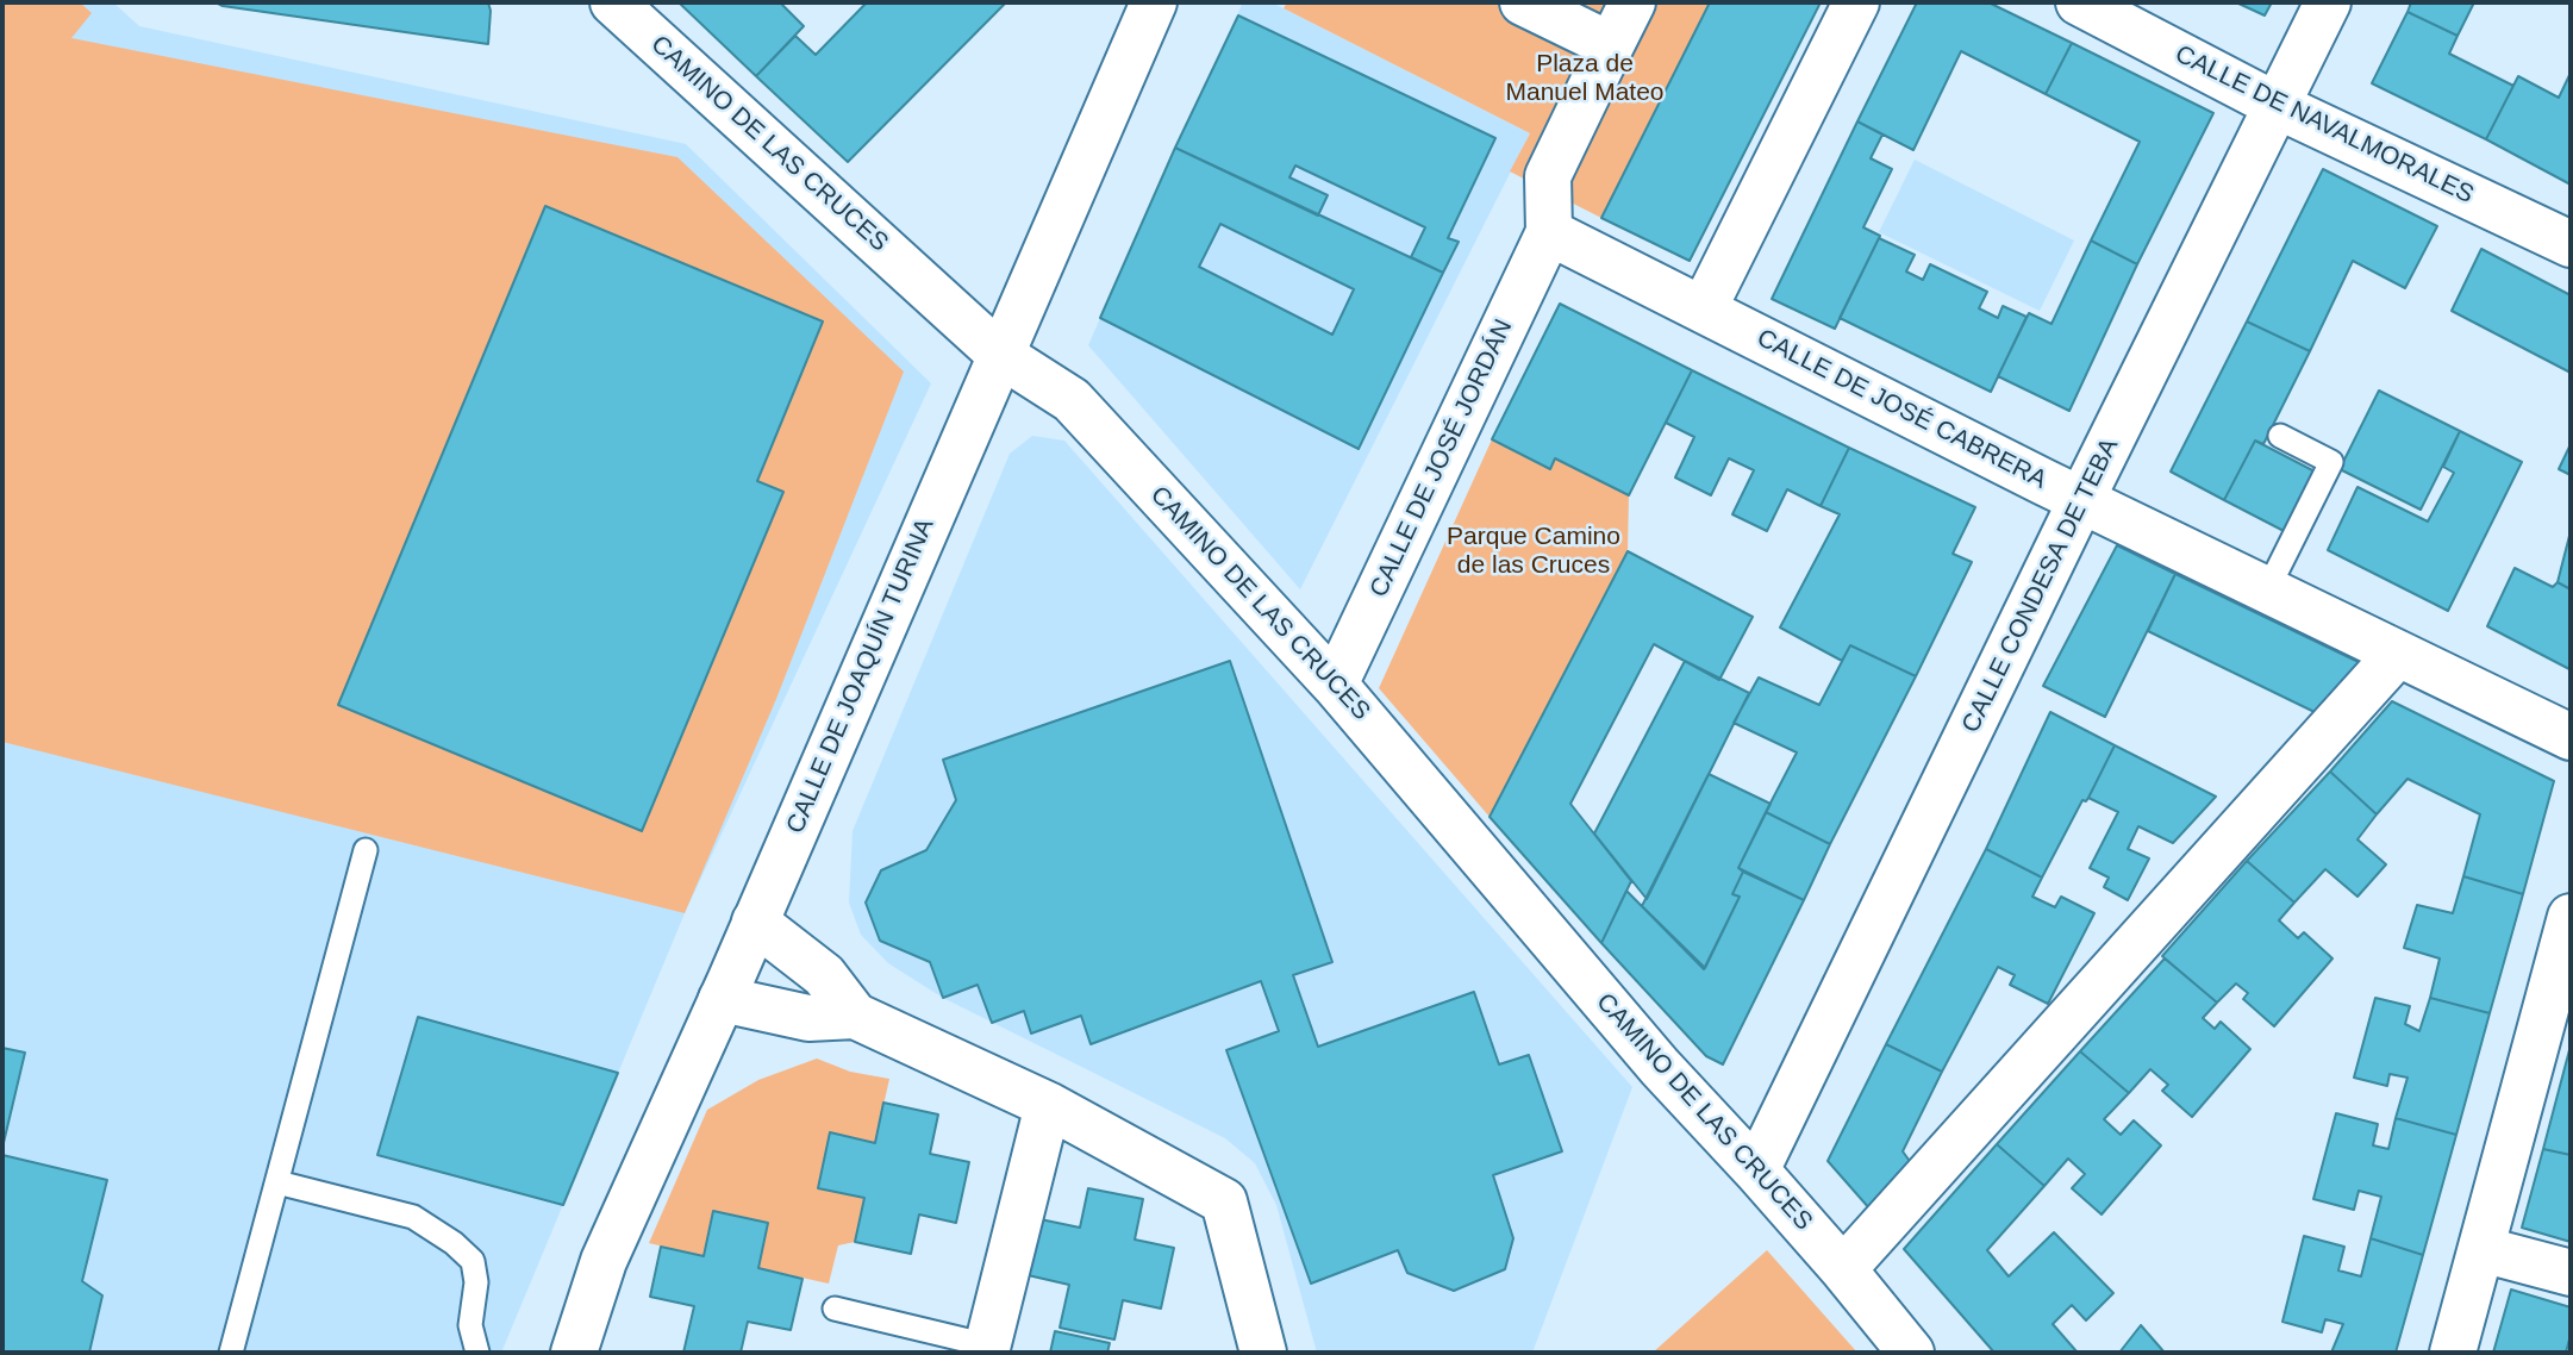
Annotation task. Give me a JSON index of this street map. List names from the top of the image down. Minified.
{"streets":{"street":["CALLE DE NAVALMORALES","CAMINO DE LAS CRUCES","CALLE DE JOSÉ CABRERA","CALLE DE JOSÉ JORDÁN","CALLE CONDESA DE TEBA","CALLE DE JOAQUÍN TURINA"]},"crossings":[["CALLE DE NAVALMORALES","CALLE CONDESA DE TEBA"],["CAMINO DE LAS CRUCES","CALLE DE JOSÉ JORDÁN"],["CAMINO DE LAS CRUCES","CALLE CONDESA DE TEBA"],["CAMINO DE LAS CRUCES","CALLE DE JOAQUÍN TURINA"],["CALLE DE JOSÉ CABRERA","CALLE DE JOSÉ JORDÁN"],["CALLE DE JOSÉ CABRERA","CALLE CONDESA DE TEBA"]],"parks":["Plaza de Manuel Mateo","Parque Camino de las Cruces"]}
